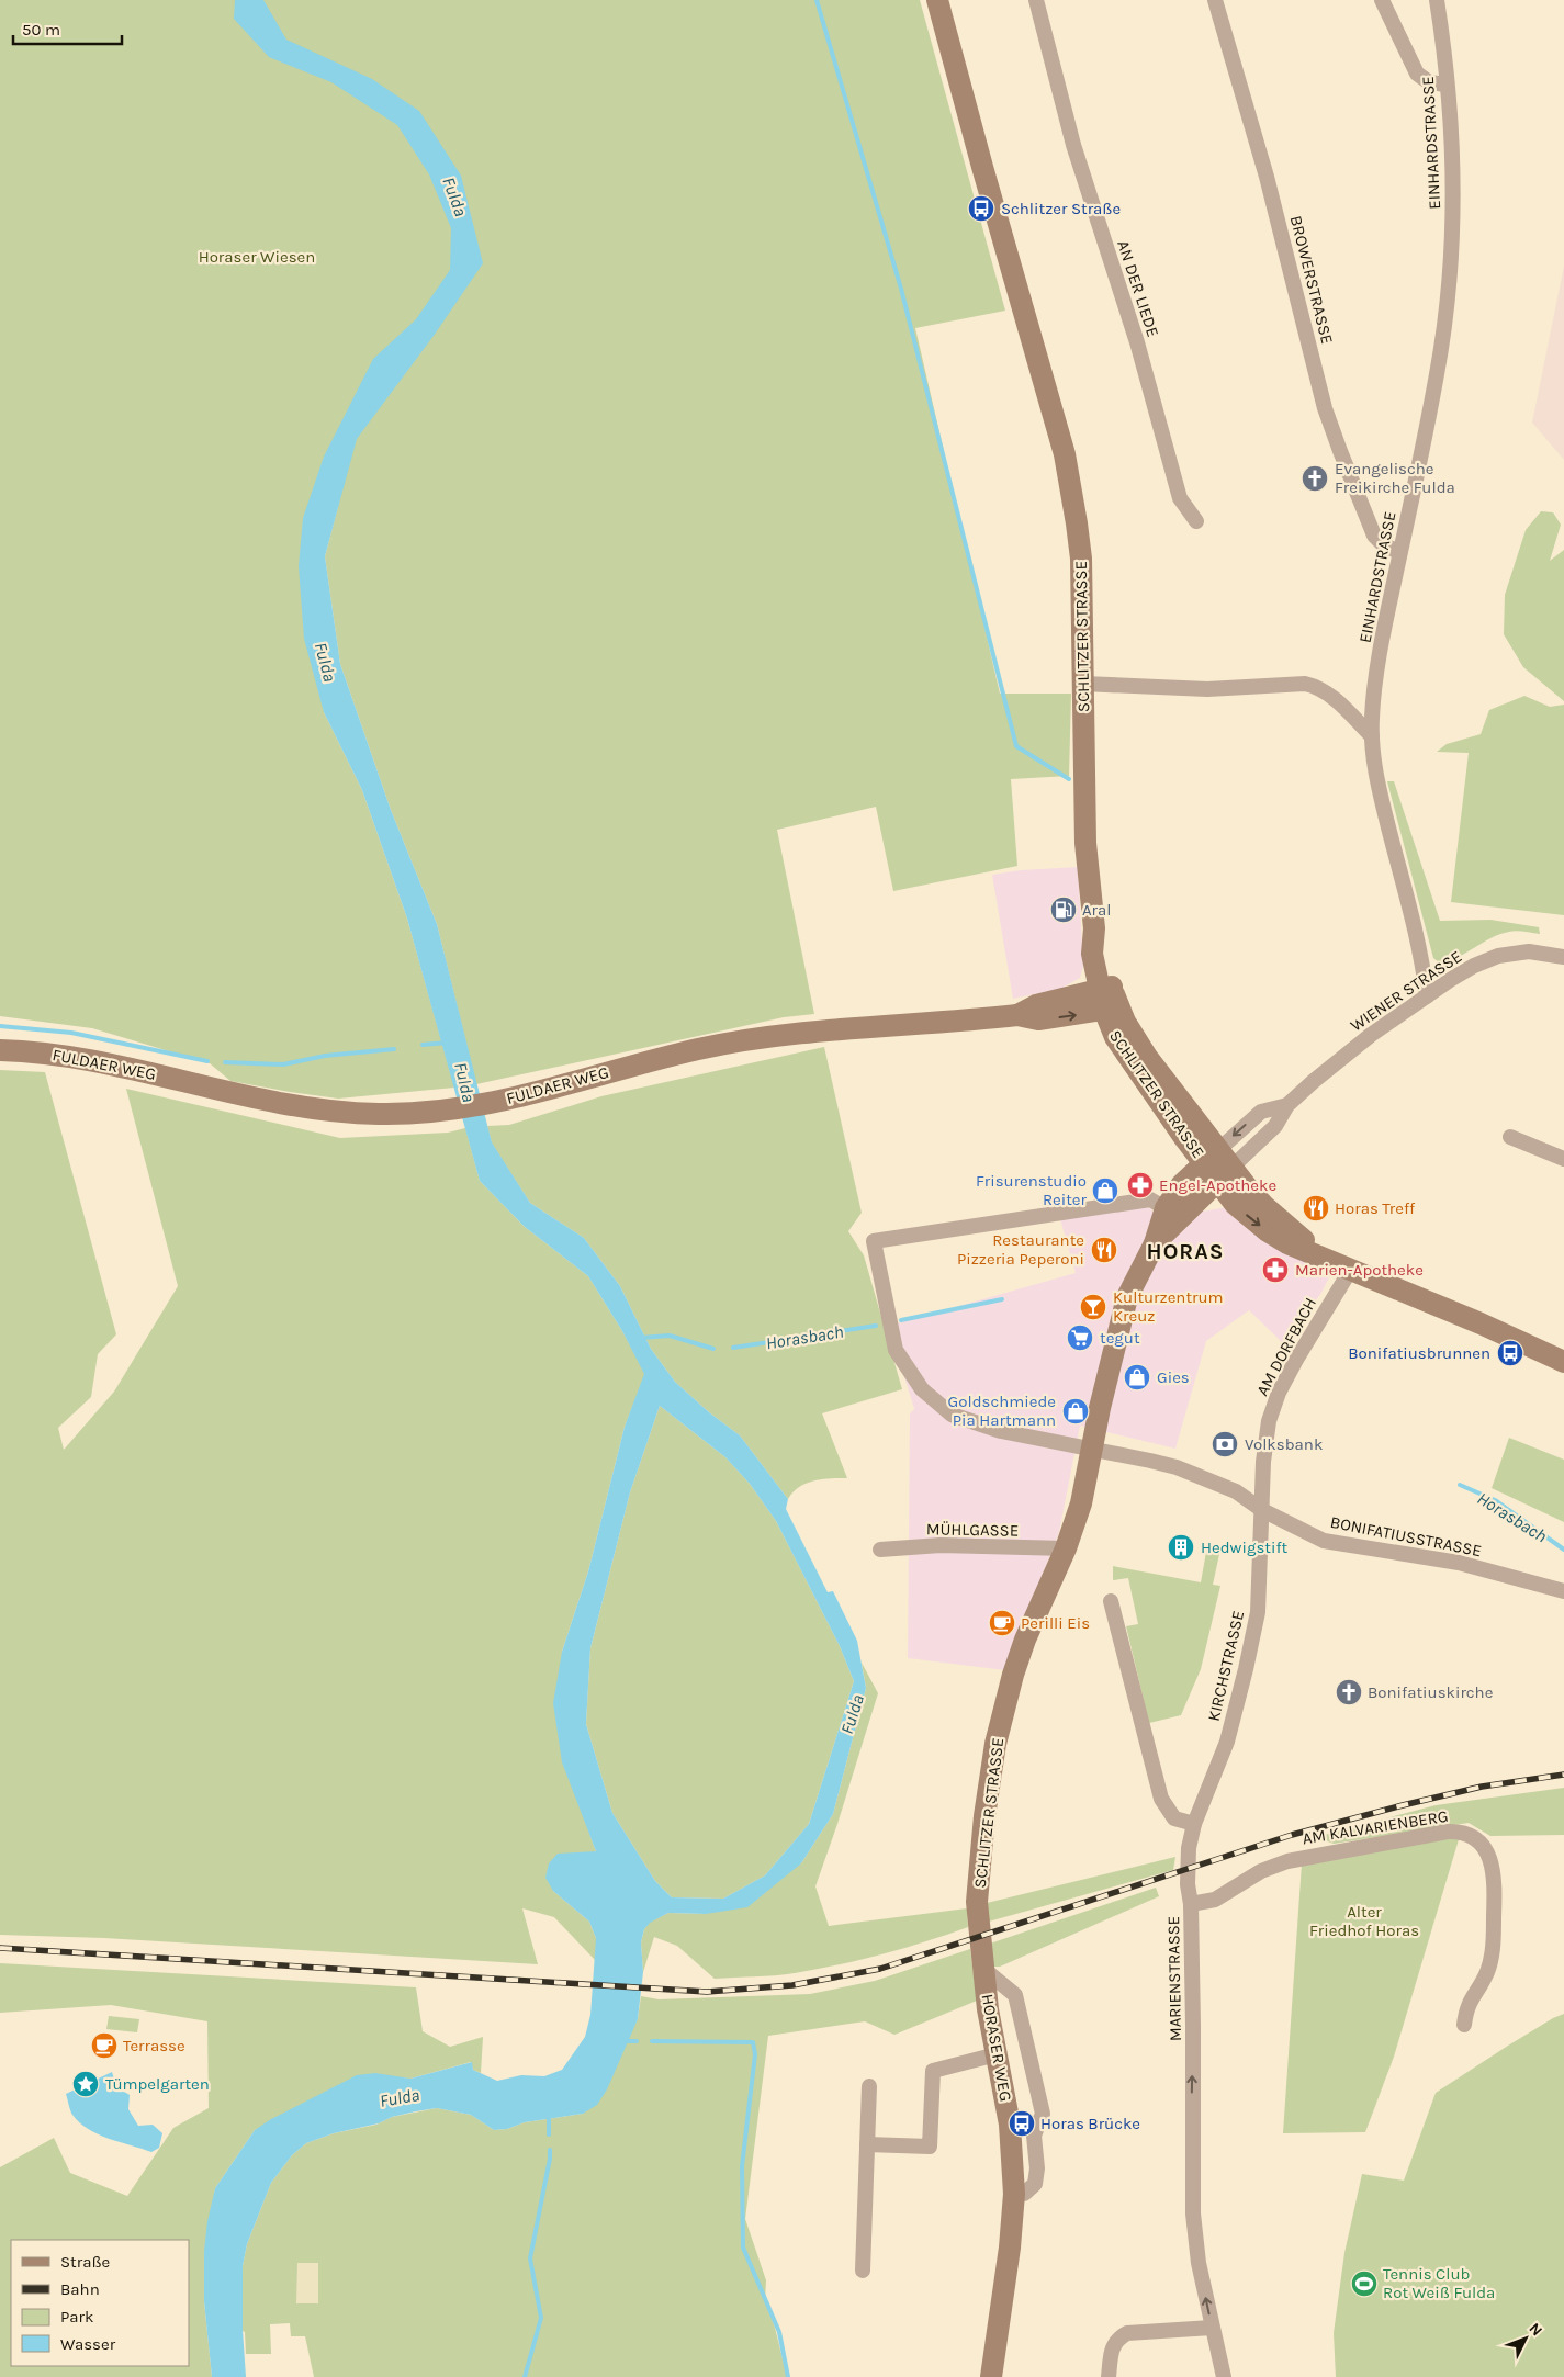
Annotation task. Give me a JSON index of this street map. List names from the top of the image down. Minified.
{"streets":{"main road":["SCHLITZER STRASSE","FULDAER WEG","HORASER WEG"],"street":["EINHARDSTRASSE","BROWERSTRASSE","AN DER LIEDE","WIENER STRASSE","AM DORFBACH","MÜHLGASSE","BONIFATIUSSTRASSE","KIRCHSTRASSE","AM KALVARIENBERG","MARIENSTRASSE"]},"crossings":[["EINHARDSTRASSE","BROWERSTRASSE"],["EINHARDSTRASSE","WIENER STRASSE"],["SCHLITZER STRASSE","WIENER STRASSE"],["SCHLITZER STRASSE","FULDAER WEG"],["SCHLITZER STRASSE","MÜHLGASSE"],["SCHLITZER STRASSE","BONIFATIUSSTRASSE"],["SCHLITZER STRASSE","HORASER WEG"],["AM DORFBACH","BONIFATIUSSTRASSE"],["AM DORFBACH","KIRCHSTRASSE"],["BONIFATIUSSTRASSE","KIRCHSTRASSE"],["KIRCHSTRASSE","MARIENSTRASSE"],["AM KALVARIENBERG","MARIENSTRASSE"]],"one_way":["MARIENSTRASSE"],"districts":["HORAS"],"water":["Fulda","Horasbach"],"parks":["Horaser Wiesen","Alter Friedhof Horas"],"places":{"bus stop":["Schlitzer Straße","Bonifatiusbrunnen","Horas Brücke"],"church":["Evangelische Freikirche Fulda","Bonifatiuskirche"],"fuel station":["Aral"],"pharmacy":["Engel-Apotheke","Marien-Apotheke"],"shop":["Frisurenstudio Reiter","Gies","Goldschmiede Pia Hartmann"],"restaurant":["Horas Treff","Restaurante Pizzeria Peperoni"],"bar":["Kulturzentrum Kreuz"],"supermarket":["tegut"],"bank":["Volksbank"],"building":["Hedwigstift"],"cafe":["Perilli Eis","Terrasse"],"place":["Tümpelgarten"],"sports":["Tennis Club Rot Weiß Fulda"]},"legend":["Straße","Bahn","Park","Wasser"],"scale_bar":"50 m","north":"top right"}
